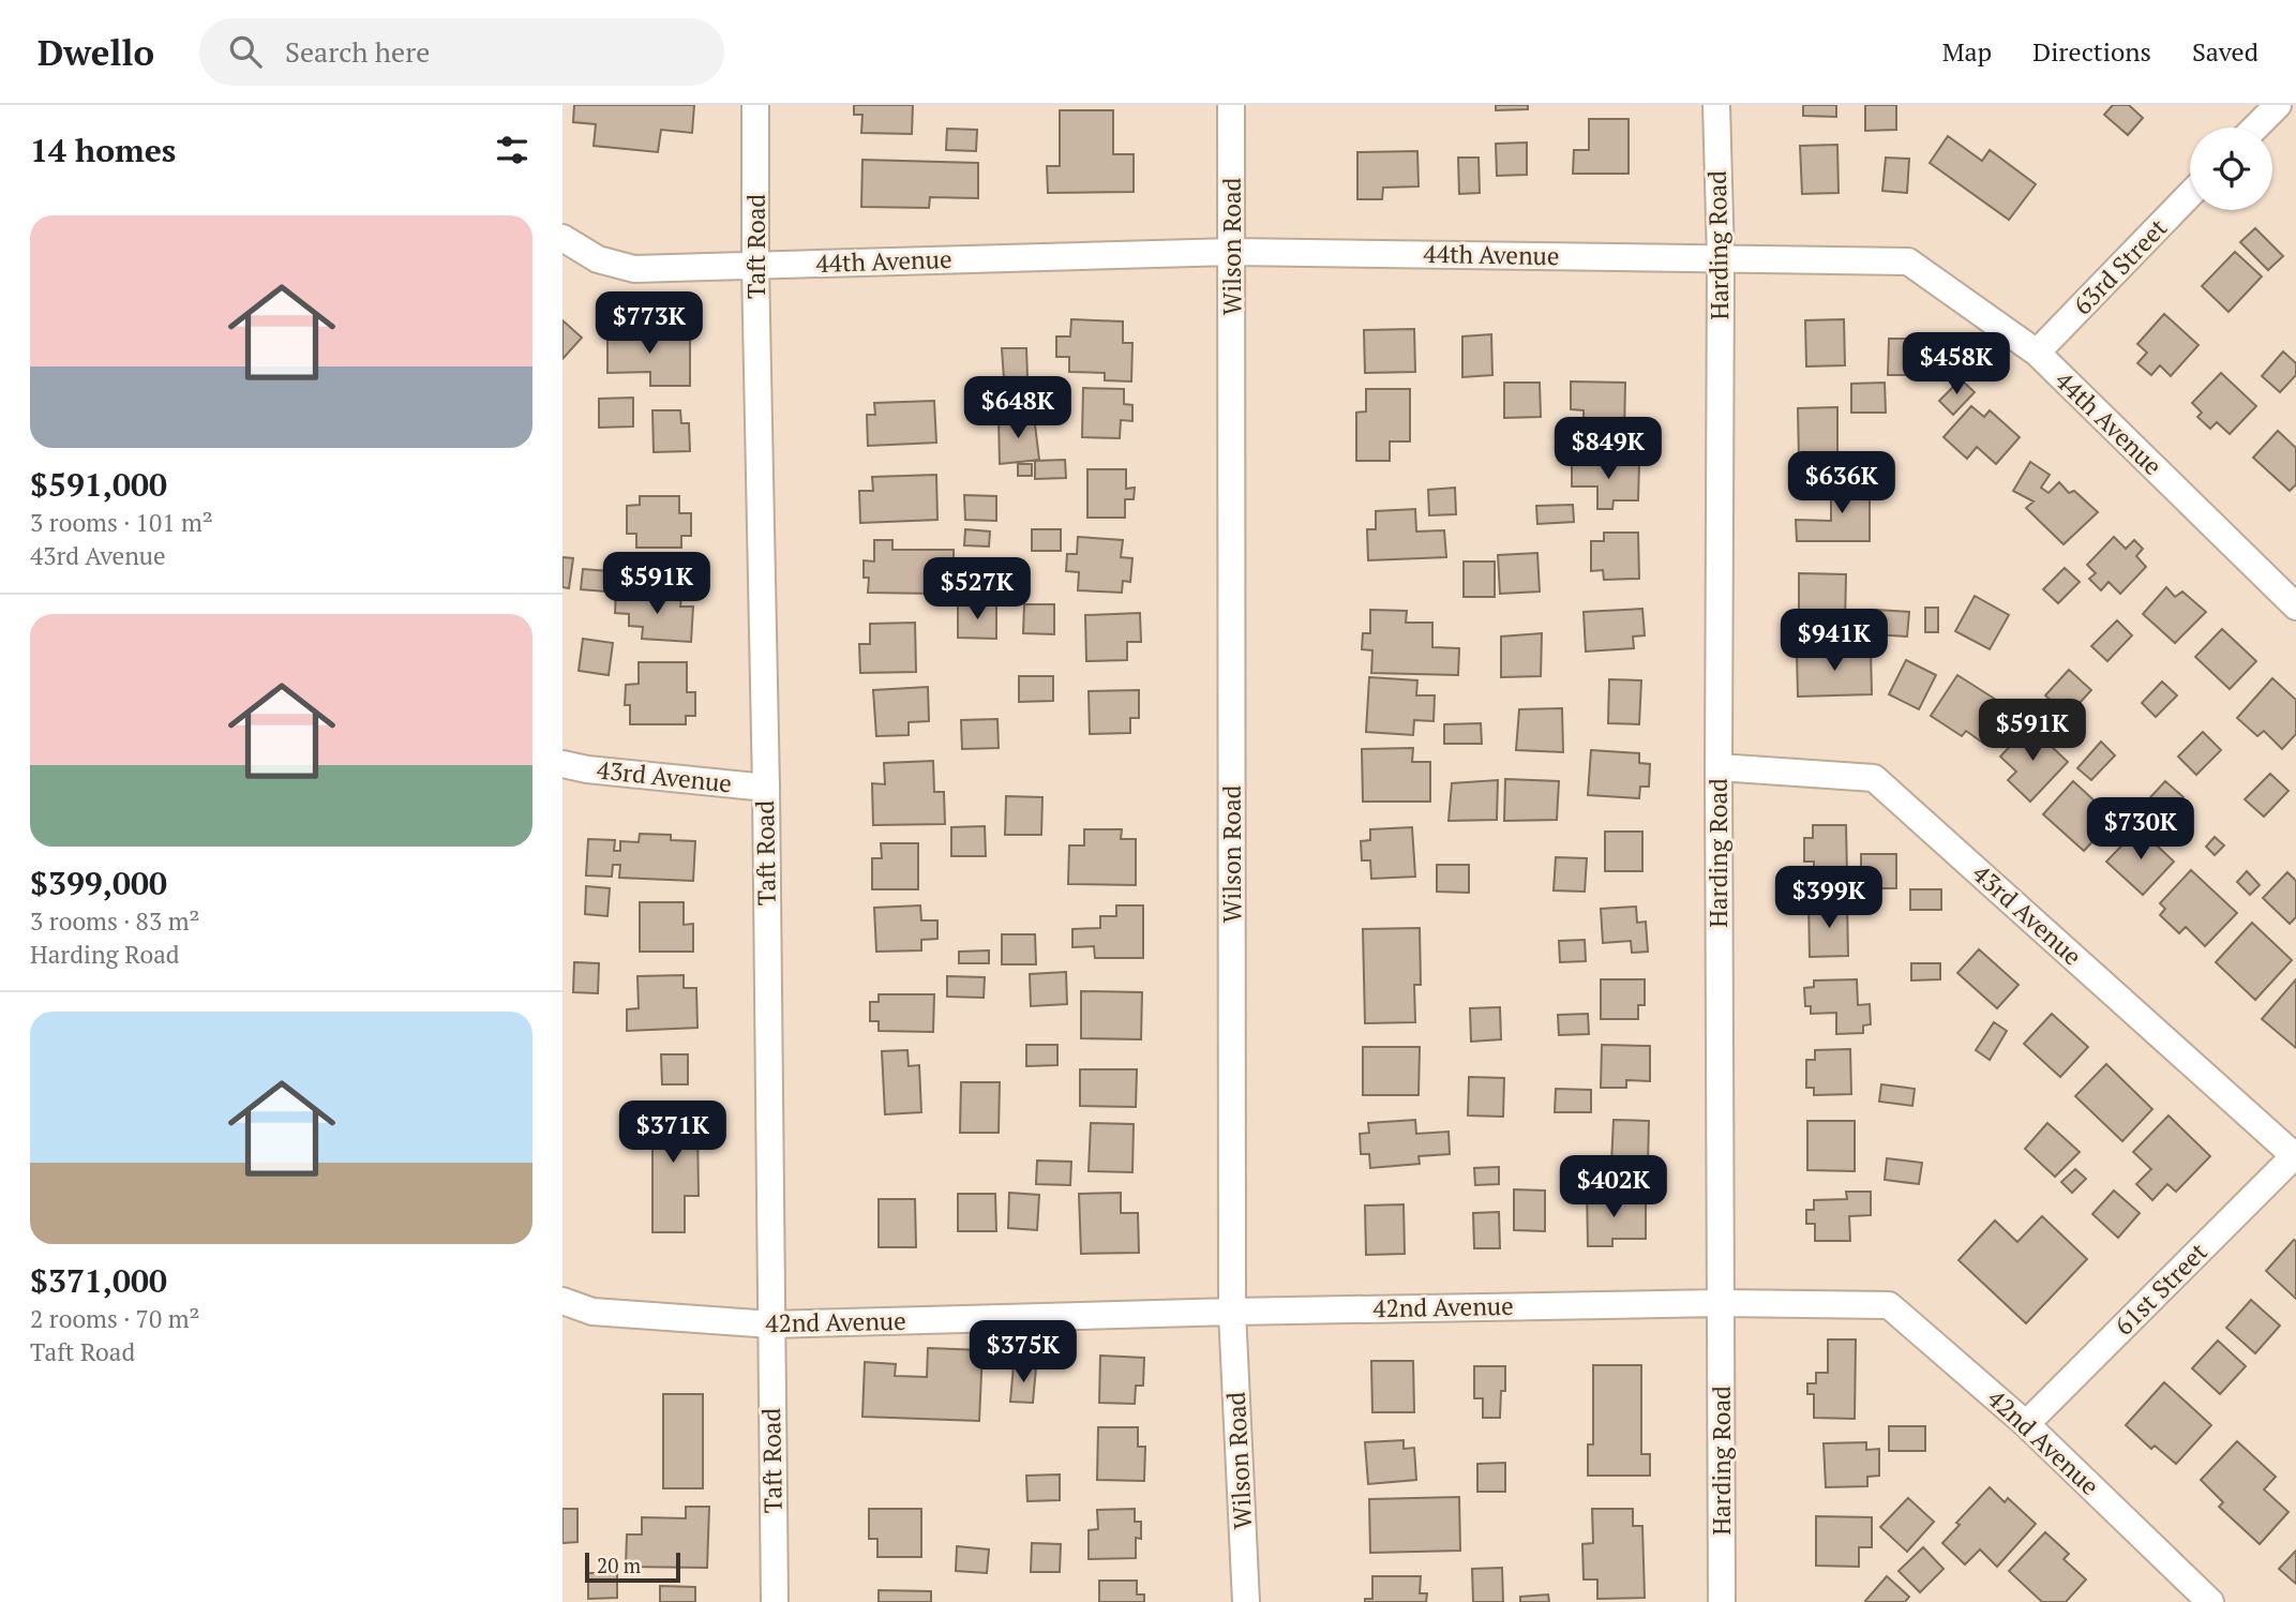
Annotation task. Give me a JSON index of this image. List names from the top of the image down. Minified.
{"streets":{"street":["Harding Road","Taft Road","Wilson Road","44th Avenue","63rd Street","43rd Avenue","61st Street","42nd Avenue"]},"crossings":[["Harding Road","44th Avenue"],["Harding Road","43rd Avenue"],["Harding Road","42nd Avenue"],["Taft Road","44th Avenue"],["Taft Road","43rd Avenue"],["Taft Road","42nd Avenue"],["Wilson Road","44th Avenue"],["Wilson Road","42nd Avenue"],["44th Avenue","63rd Street"],["43rd Avenue","61st Street"],["61st Street","42nd Avenue"]],"scale_bar":"20 m","page":{"header":"Dwello","search":"Search here","nav":["Map","Directions","Saved"],"heading":"14 homes","list":[{"name":"$591,000","note":"3 rooms · 101 m² · 43rd Avenue"},{"name":"$399,000","note":"3 rooms · 83 m² · Harding Road"},{"name":"$371,000","note":"2 rooms · 70 m² · Taft Road"}],"price":["$773K","$458K","$648K","$849K","$636K","$591K","$527K","$941K","$591K","$730K","$399K","$371K","$402K","$375K"],"scale":"20 m"}}
